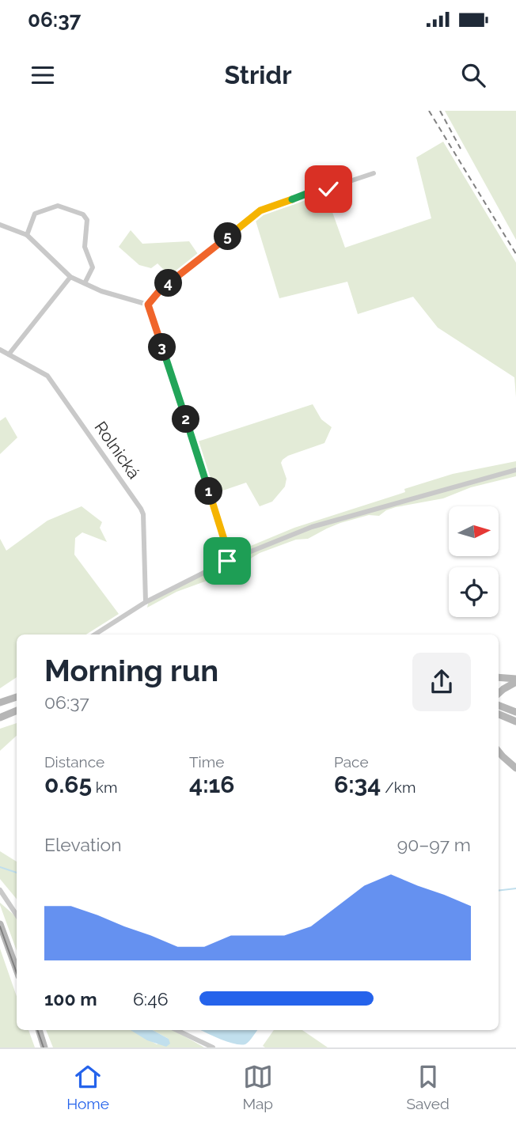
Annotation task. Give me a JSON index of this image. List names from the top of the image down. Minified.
{"streets":{"street":["Rolnická"]},"north":"right","page":{"status":"06:37","header":"Stridr","pins":["5","4","3","2","1"],"heading":["Morning run","06:37"],"stats":[["Distance","0.65 km"],["Time","4:16"],["Pace","6:34 /km"]],"chart":["Elevation","90–97 m"],"list":[{"name":"100 m","note":"6:46"}],"tabs":["Home","Map","Saved"]}}
